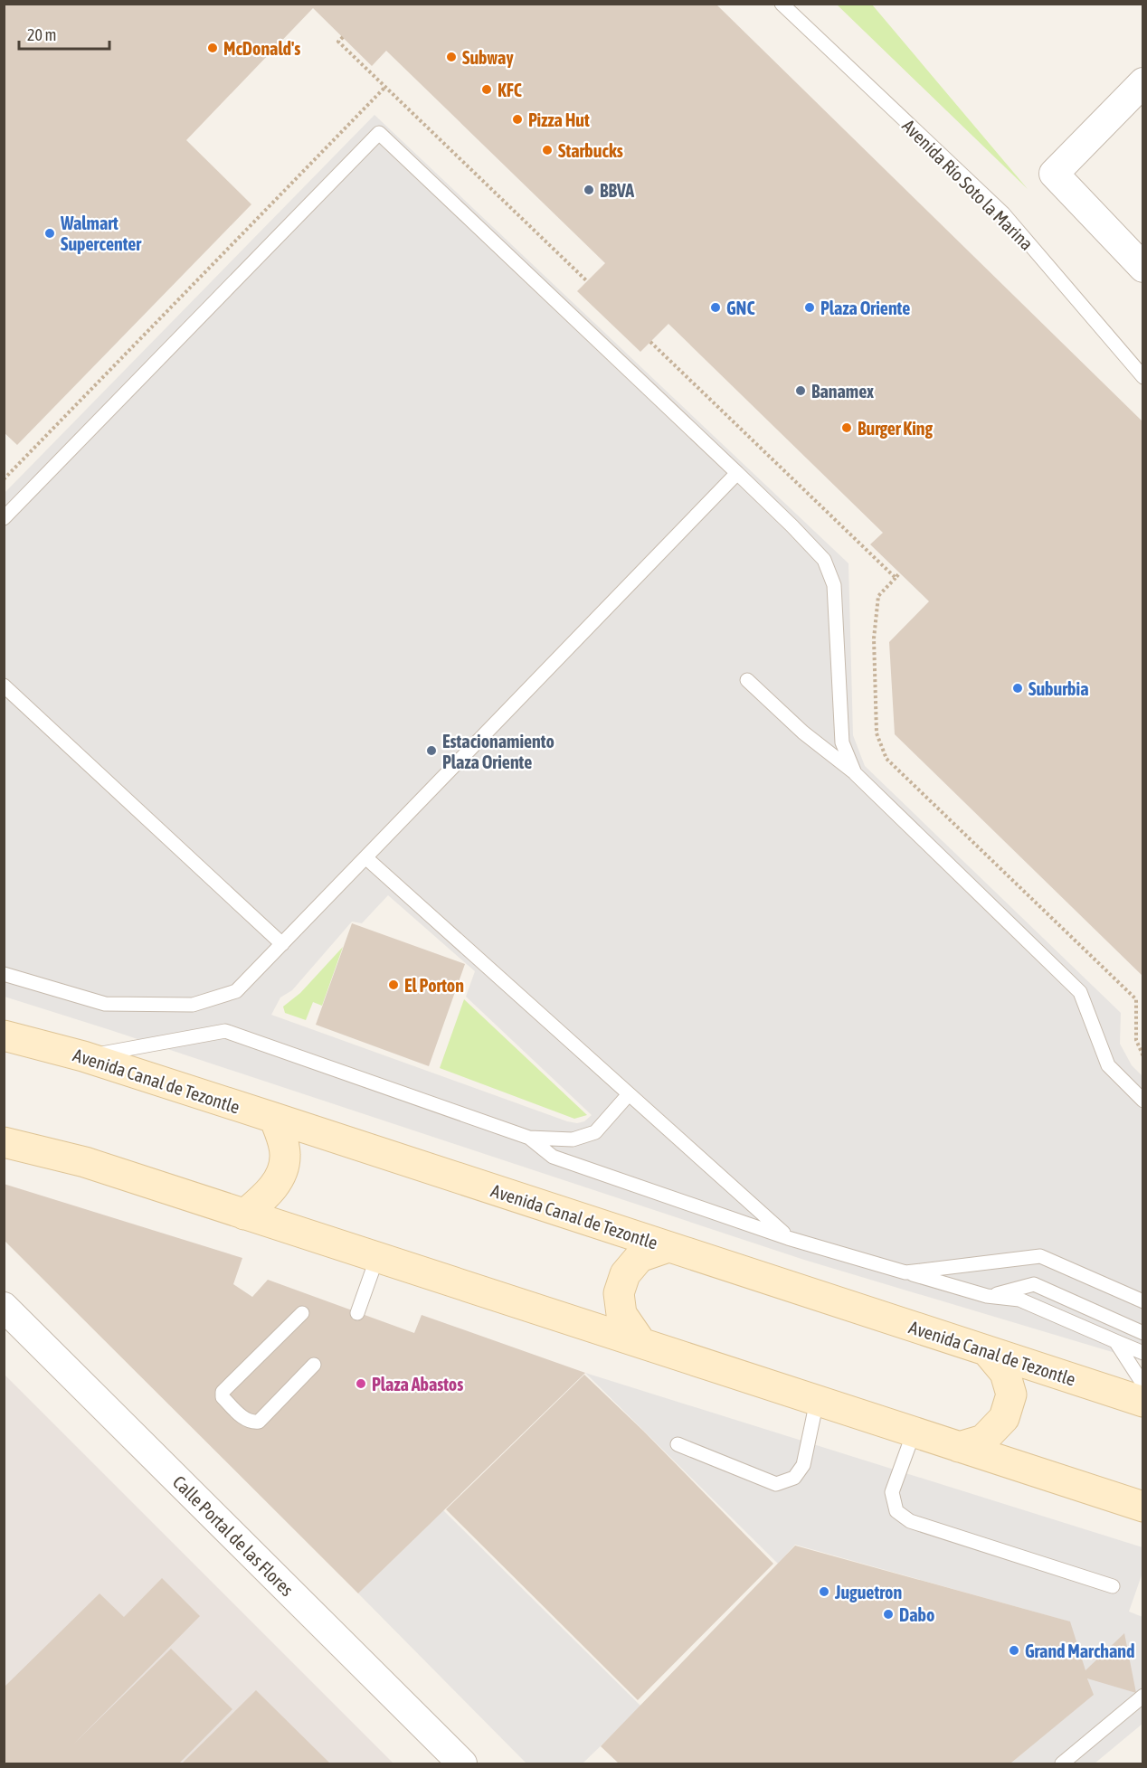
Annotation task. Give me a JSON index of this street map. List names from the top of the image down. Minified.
{"streets":{"main road":["Avenida Canal de Tezontle"],"street":["Calle Portal de las Flores"],"lane":["Avenida Río Soto la Marina"]},"places":["McDonald's","Subway","KFC","Pizza Hut","Starbucks","BBVA","Walmart Supercenter","GNC","Plaza Oriente","Banamex","Burger King","Suburbia","Estacionamiento Plaza Oriente","El Porton","Plaza Abastos","Juguetron","Dabo","Grand Marchand"],"scale_bar":"20 m"}
